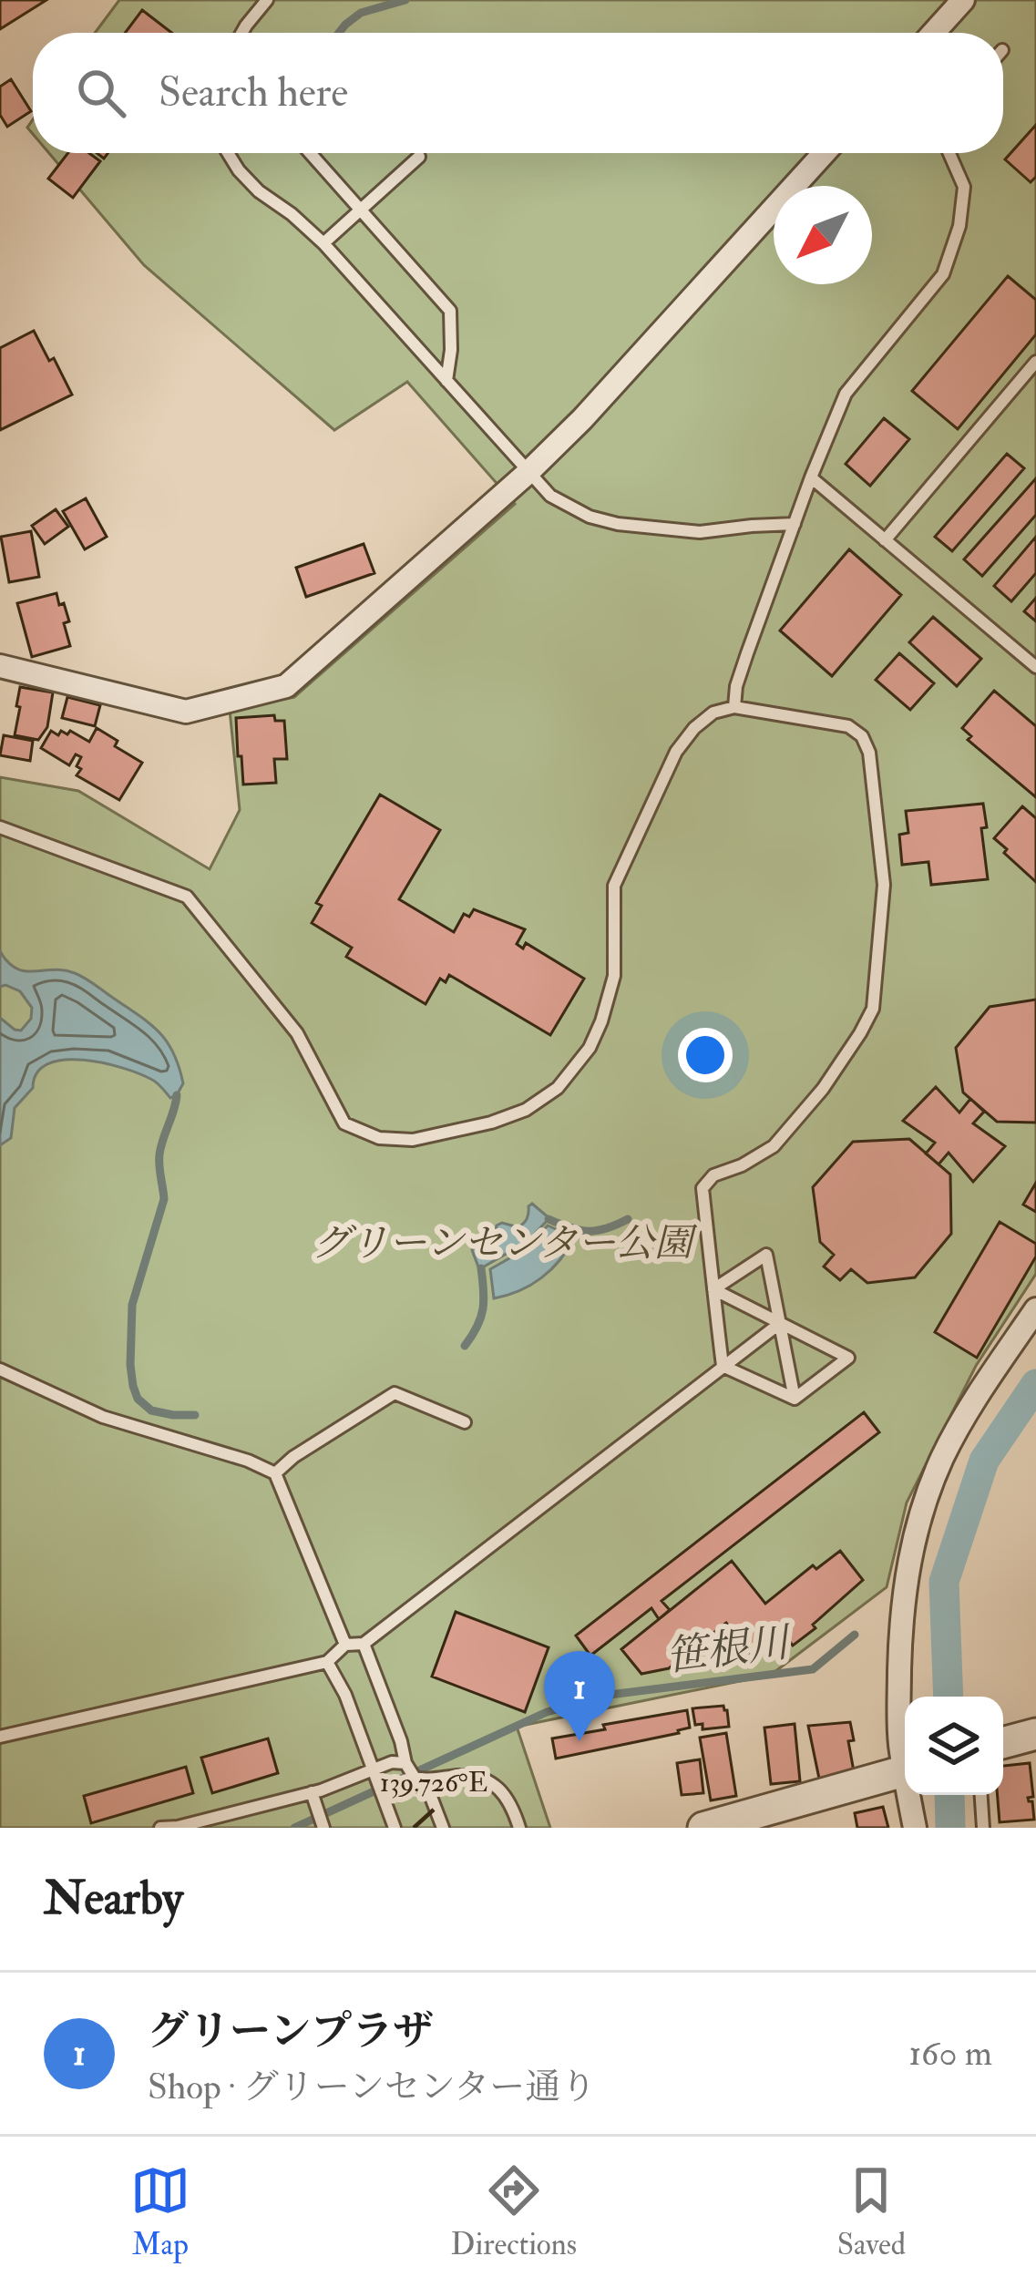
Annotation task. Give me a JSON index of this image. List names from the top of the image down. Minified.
{"water":["笹根川"],"parks":["グリーンセンター公園"],"north":"bottom left","page":{"search":"Search here","pins":"1","heading":"Nearby","list":[{"mark":"1","name":"グリーンプラザ","note":"Shop · グリーンセンター通り","value":"160 m"}],"nav":["Map","Directions","Saved"]},"coordinates":["139.726°E"]}
